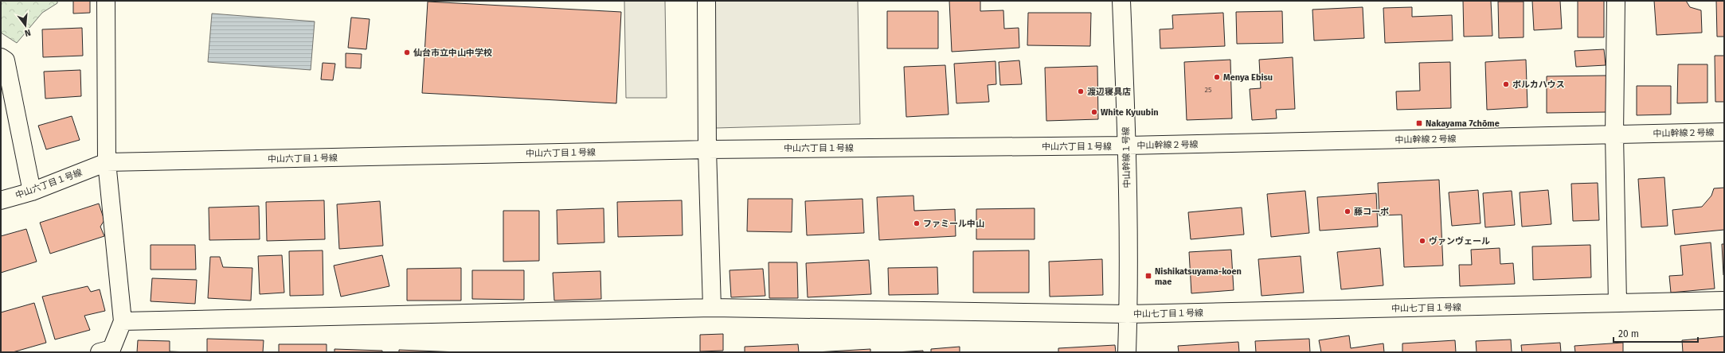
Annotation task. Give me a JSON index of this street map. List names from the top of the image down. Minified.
{"streets":{"street":["中山幹線２号線","中山六丁目１号線","中山幹線１号線","中山七丁目１号線"]},"crossings":[["中山幹線２号線","中山六丁目１号線"],["中山幹線２号線","中山幹線１号線"],["中山六丁目１号線","中山幹線１号線"],["中山幹線１号線","中山七丁目１号線"]],"places":{"other":["仙台市立中山中学校","Menya Ebisu","ポルカハウス","渡辺寝具店","White Kyuubin","藤コーポ","ファミール中山","ヴァンヴェール"],"transit":["Nakayama 7chōme","Nishikatsuyama-koen mae"]},"house_numbers":["25"],"scale_bar":"20 m","north":"bottom"}
